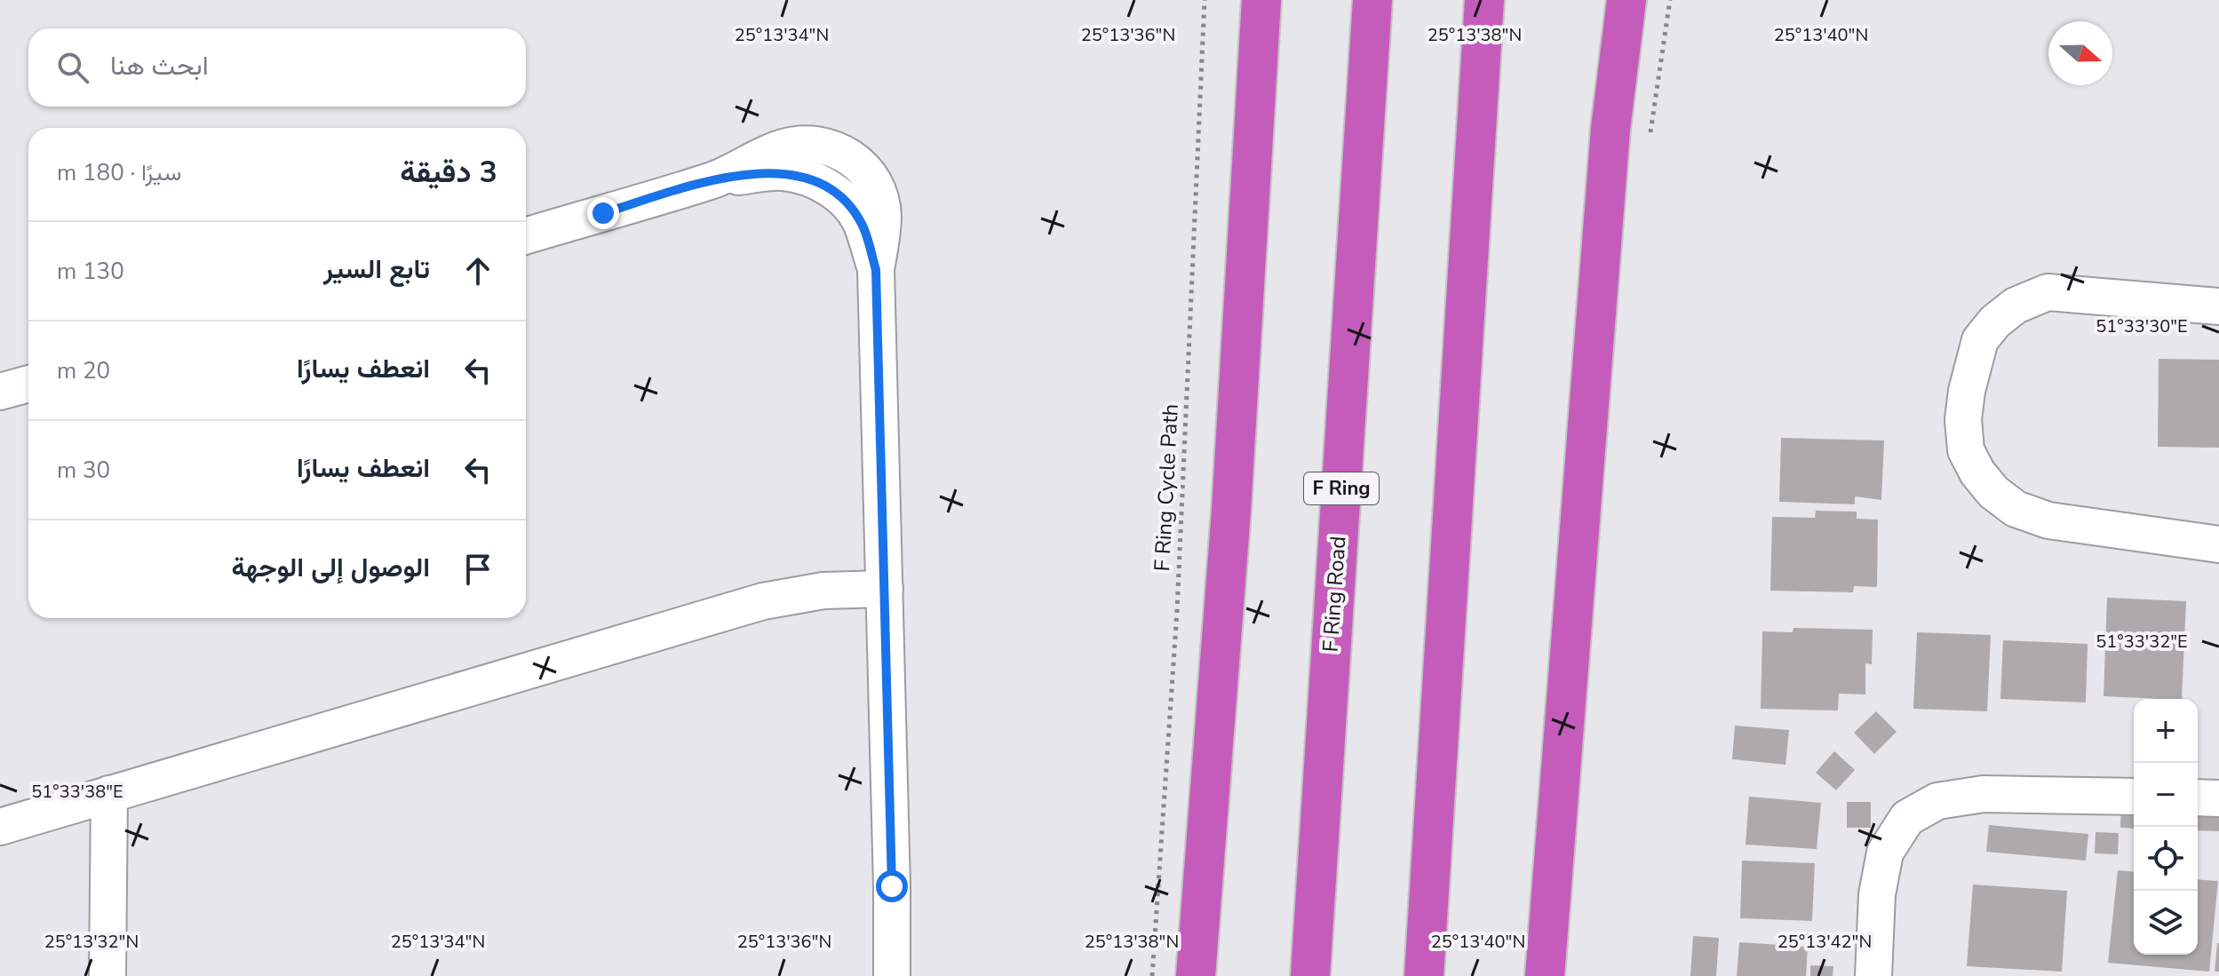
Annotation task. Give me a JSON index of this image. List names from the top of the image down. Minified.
{"streets":{"highway":["F Ring","F Ring Road"],"path":["F Ring Cycle Path"]},"north":"right","page":{"search":"ابحث هنا","heading":["3 دقيقة","سيرًا · 180 m"],"list":[["تابع السير","130 m"],["انعطف يسارًا","20 m"],["انعطف يسارًا","30 m"],"الوصول إلى الوجهة"],"map_buttons":["+","−"]},"coordinates":["25°13'34\"N","25°13'36\"N","25°13'38\"N","25°13'40\"N","51°33'30\"E","51°33'32\"E","51°33'38\"E","25°13'32\"N","25°13'42\"N"]}
